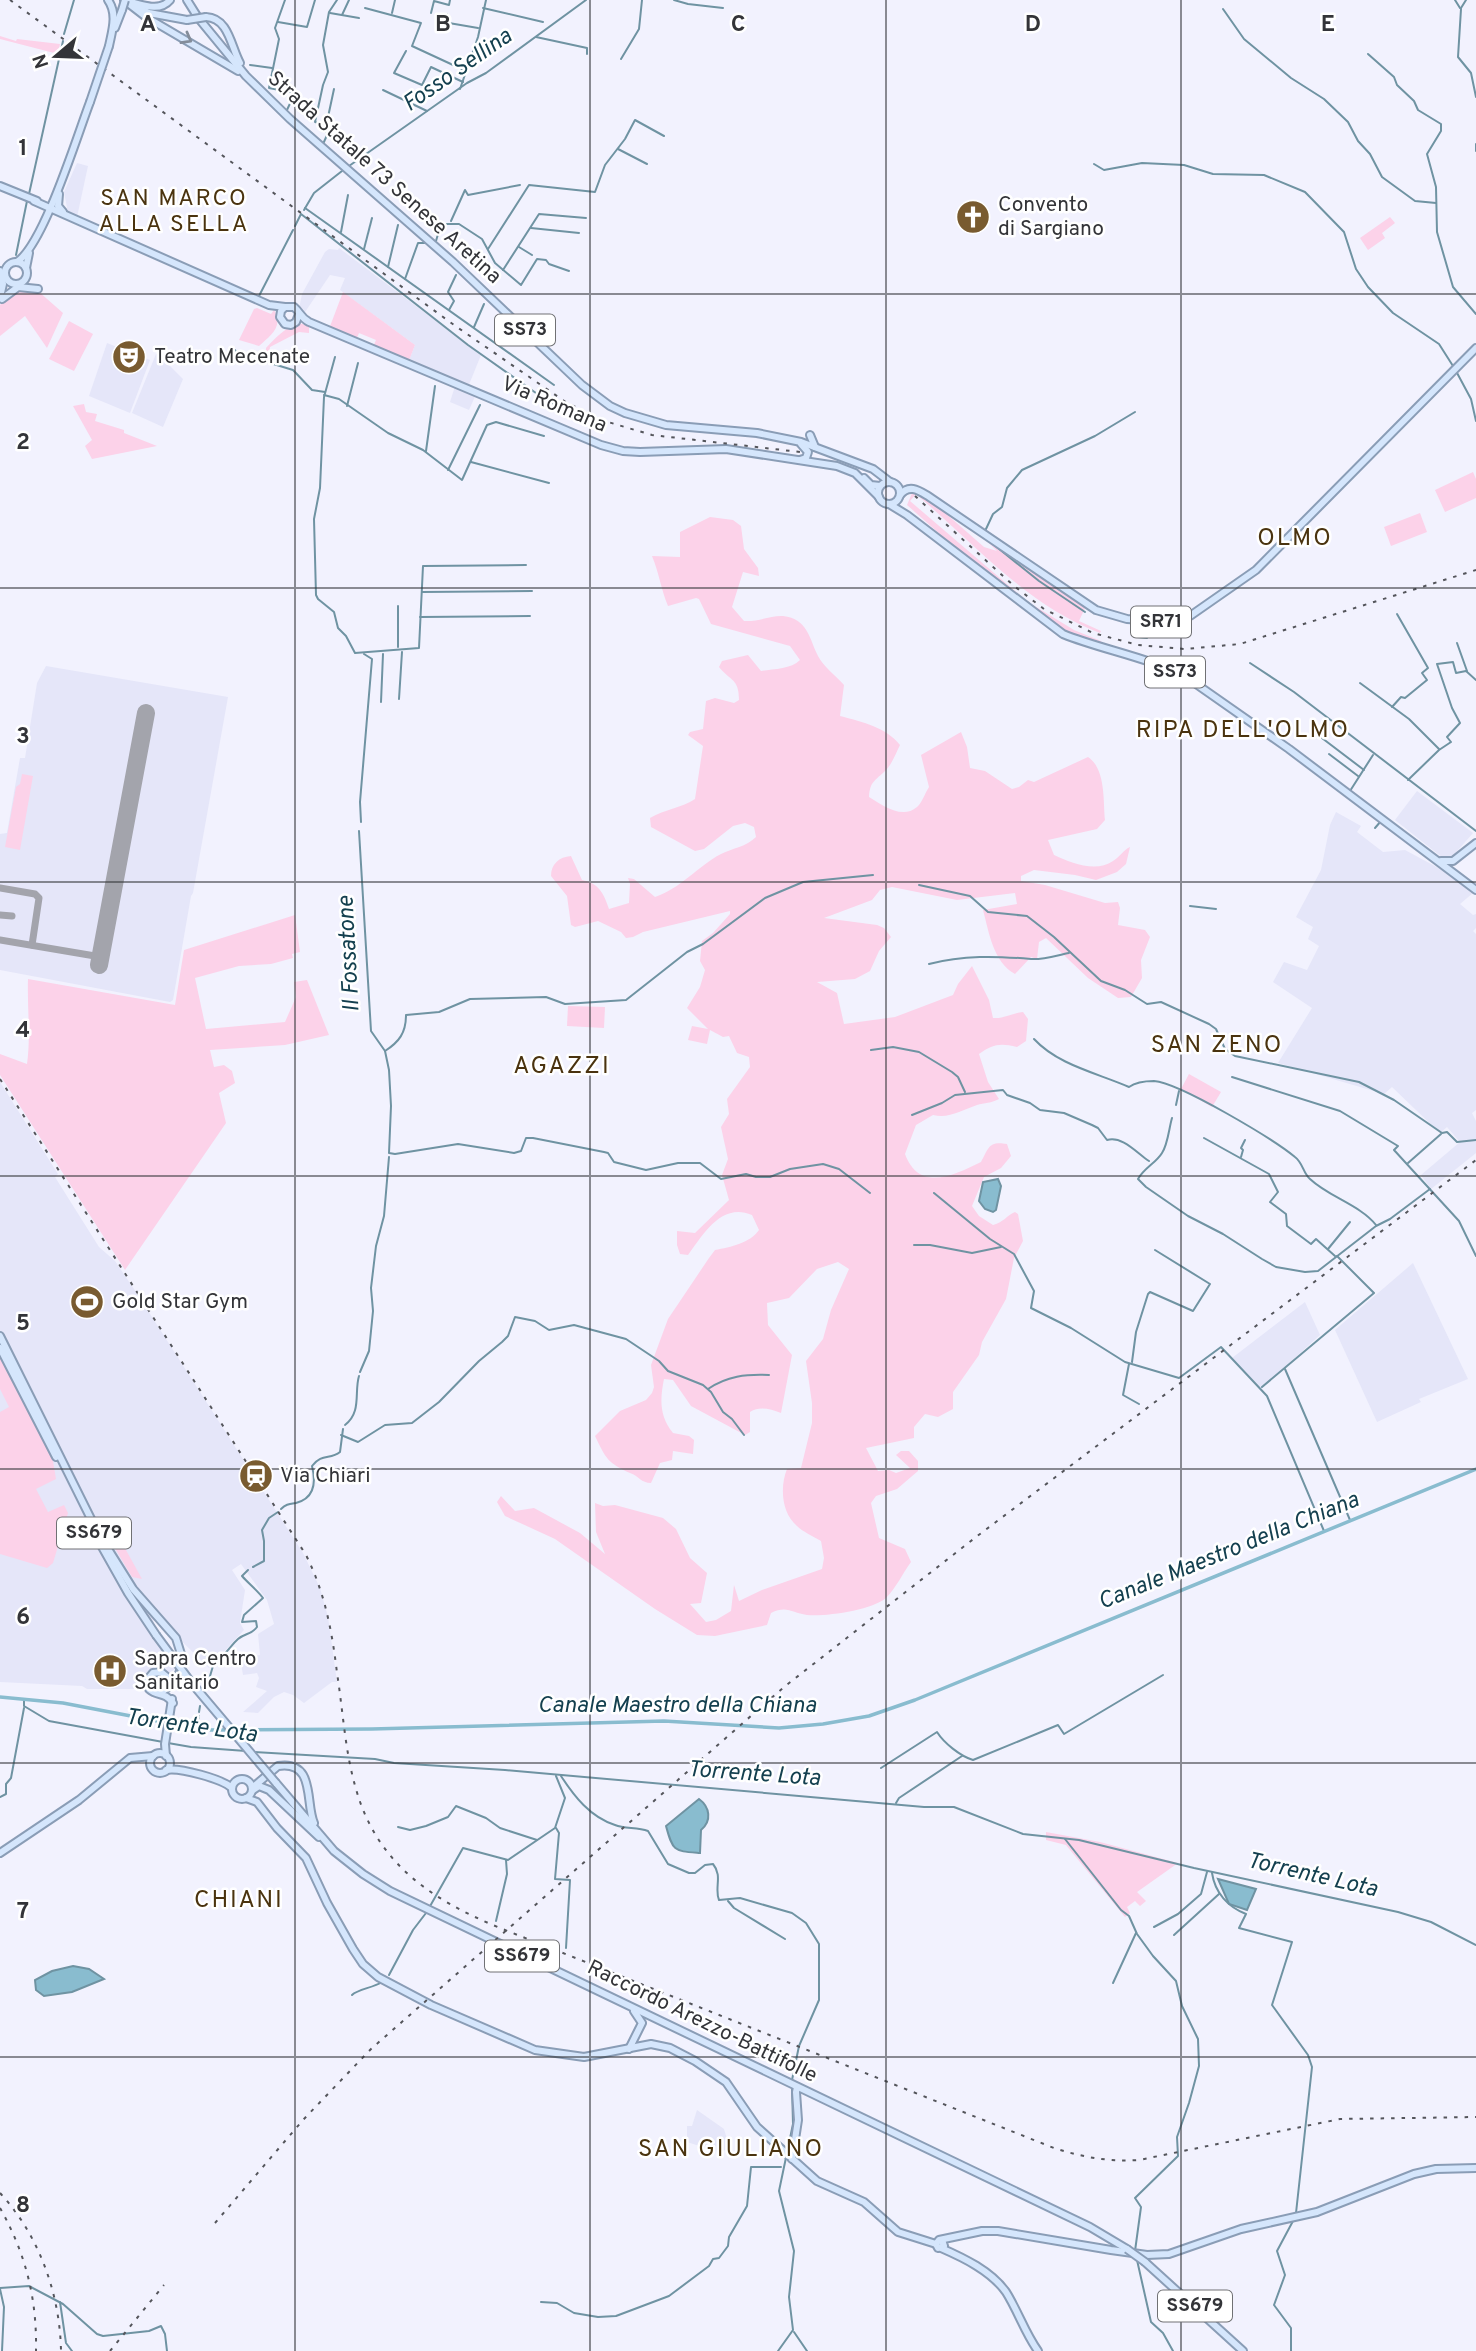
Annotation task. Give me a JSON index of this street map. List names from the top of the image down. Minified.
{"streets":{"main road":["Strada Statale 73 Senese Aretina","SS73","Via Romana","SR71","SS679","Raccordo Arezzo-Battifolle"]},"crossings":[["Strada Statale 73 Senese Aretina","SS73"],["Strada Statale 73 Senese Aretina","Via Romana"],["Strada Statale 73 Senese Aretina","SR71"],["SS73","Via Romana"],["SS73","SR71"],["Via Romana","SR71"]],"districts":["SAN MARCO ALLA SELLA","OLMO","RIPA DELL'OLMO","SAN ZENO","AGAZZI","CHIANI","SAN GIULIANO"],"water":["Fosso Sellina","Il Fossatone","Canale Maestro della Chiana","Torrente Lota"],"places":{"church":["Convento di Sargiano"],"theatre":["Teatro Mecenate"],"sports":["Gold Star Gym"],"station":["Via Chiari"],"hospital":["Sapra Centro Sanitario"]},"north":"left","grid":{"columns":["A","B","C","D","E"],"rows":["1","2","3","4","5","6","7","8"]}}
